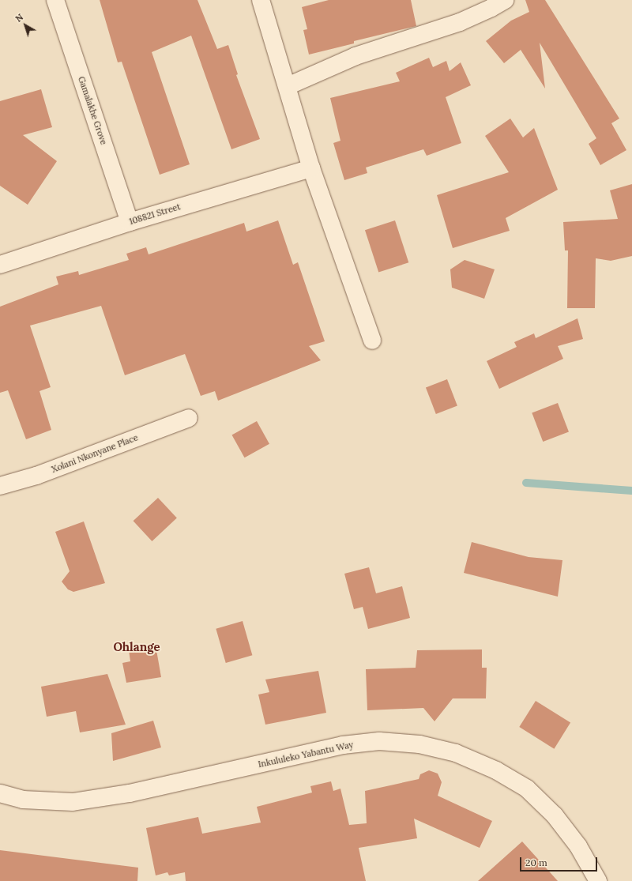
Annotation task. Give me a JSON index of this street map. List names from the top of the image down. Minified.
{"streets":{"street":["Gamalakhe Grove","108821 Street","Xolani Nkonyane Place","Inkululeko Yabantu Way"]},"crossings":[["Gamalakhe Grove","108821 Street"]],"districts":["Ohlange"],"scale_bar":"20 m","north":"top left"}
